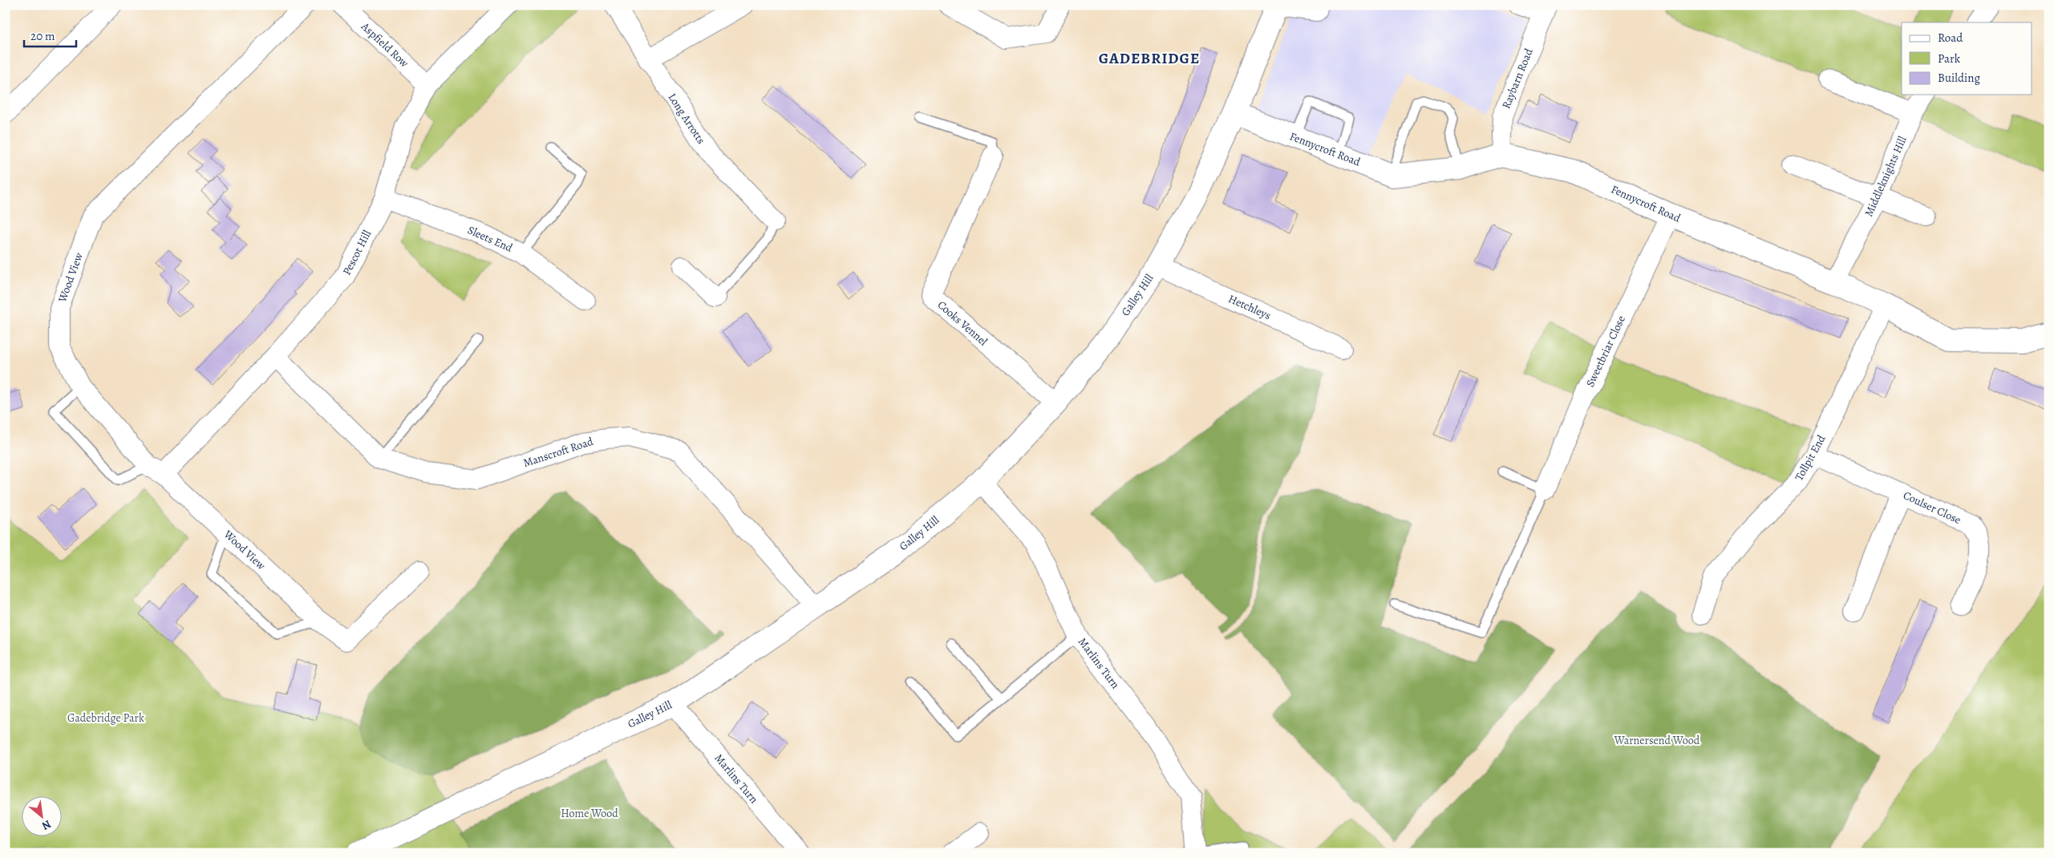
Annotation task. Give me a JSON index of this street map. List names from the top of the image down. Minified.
{"streets":{"street":["Aspfield Row","Raybarn Road","Long Arrotts","Fennycroft Road","Middleknights Hill","Sleets End","Pescot Hill","Wood View","Galley Hill","Hetchleys","Cooks Vennel","Sweetbriar Close","Manscroft Road","Tollpit End","Coulser Close","Marlins Turn"]},"crossings":[["Aspfield Row","Pescot Hill"],["Raybarn Road","Fennycroft Road"],["Fennycroft Road","Middleknights Hill"],["Fennycroft Road","Galley Hill"],["Fennycroft Road","Sweetbriar Close"],["Fennycroft Road","Tollpit End"],["Sleets End","Pescot Hill"],["Pescot Hill","Wood View"],["Pescot Hill","Manscroft Road"],["Galley Hill","Hetchleys"],["Galley Hill","Cooks Vennel"],["Galley Hill","Manscroft Road"],["Galley Hill","Marlins Turn"],["Tollpit End","Coulser Close"]],"districts":["GADEBRIDGE"],"parks":["Gadebridge Park","Warnersend Wood","Home Wood"],"legend":["Road","Park","Building"],"scale_bar":"20 m","north":"bottom right"}
